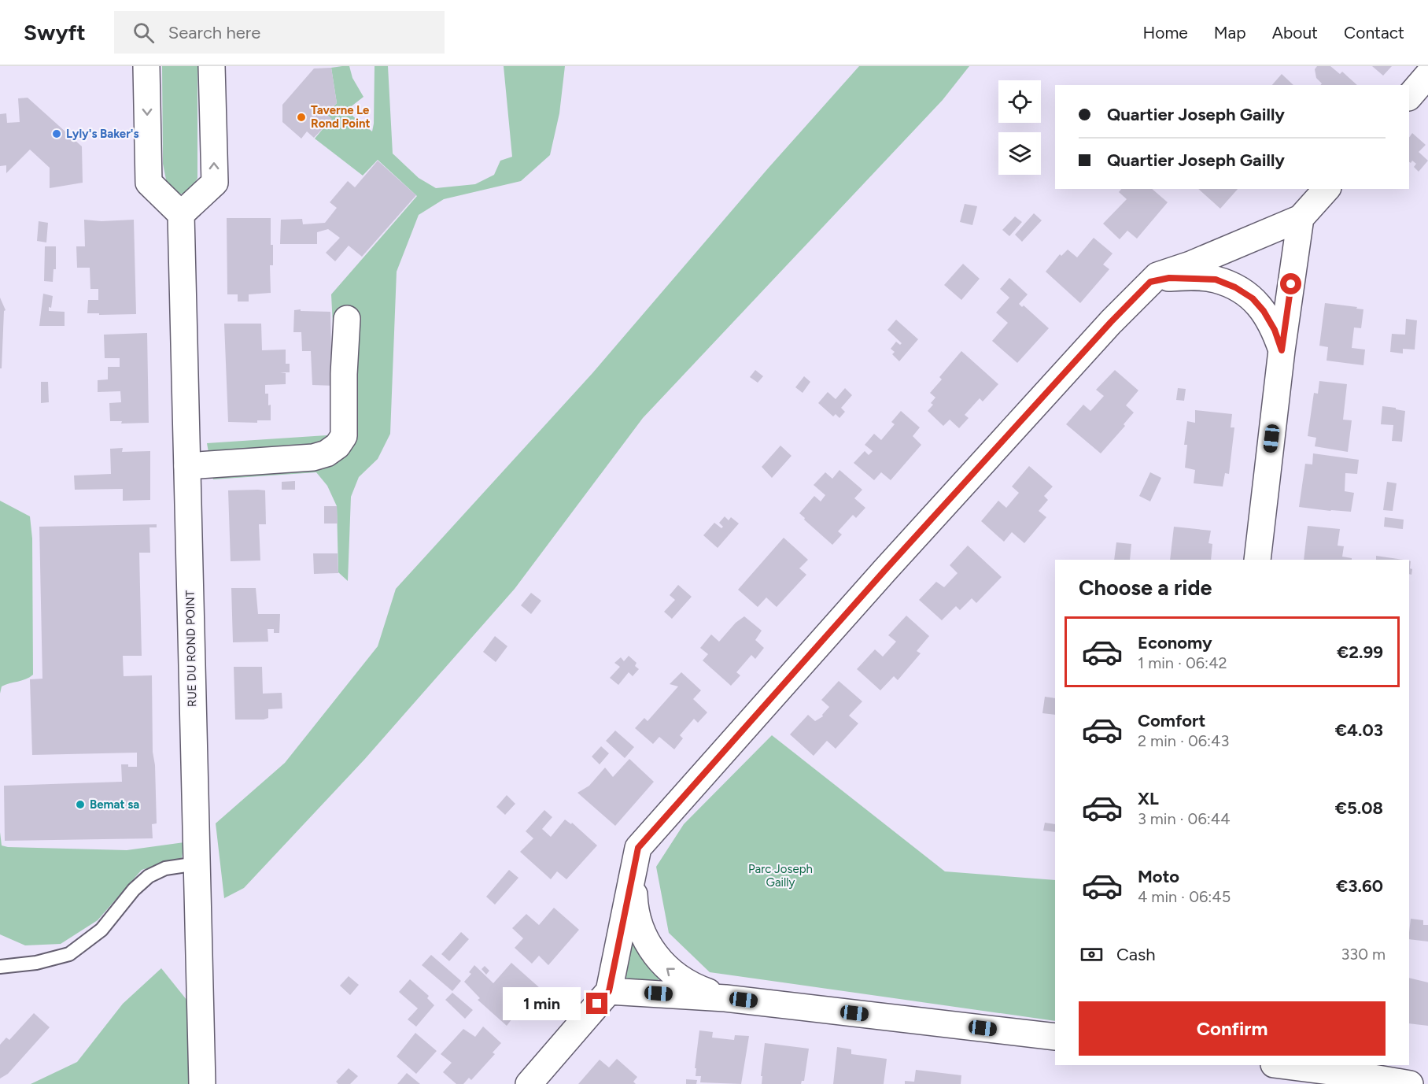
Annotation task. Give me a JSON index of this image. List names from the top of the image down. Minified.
{"streets":{"street":["RUE DU ROND POINT"]},"parks":["Parc Joseph Gailly"],"places":["Taverne Le Rond Point","Lyly's Baker's","Bemat sa"],"page":{"header":"Swyft","search":"Search here","nav":["Home","Map","About","Contact"],"banner":["Quartier Joseph Gailly","Quartier Joseph Gailly"],"heading":"Choose a ride","list":[{"name":"Economy","note":"1 min · 06:42","value":"€2.99"},{"name":"Comfort","note":"2 min · 06:43","value":"€4.03"},{"name":"XL","note":"3 min · 06:44","value":"€5.08"},{"name":"Moto","note":"4 min · 06:45","value":"€3.60"}],"pay":["Cash","330 m"],"bubble":"1 min","buttons":"Confirm"}}
